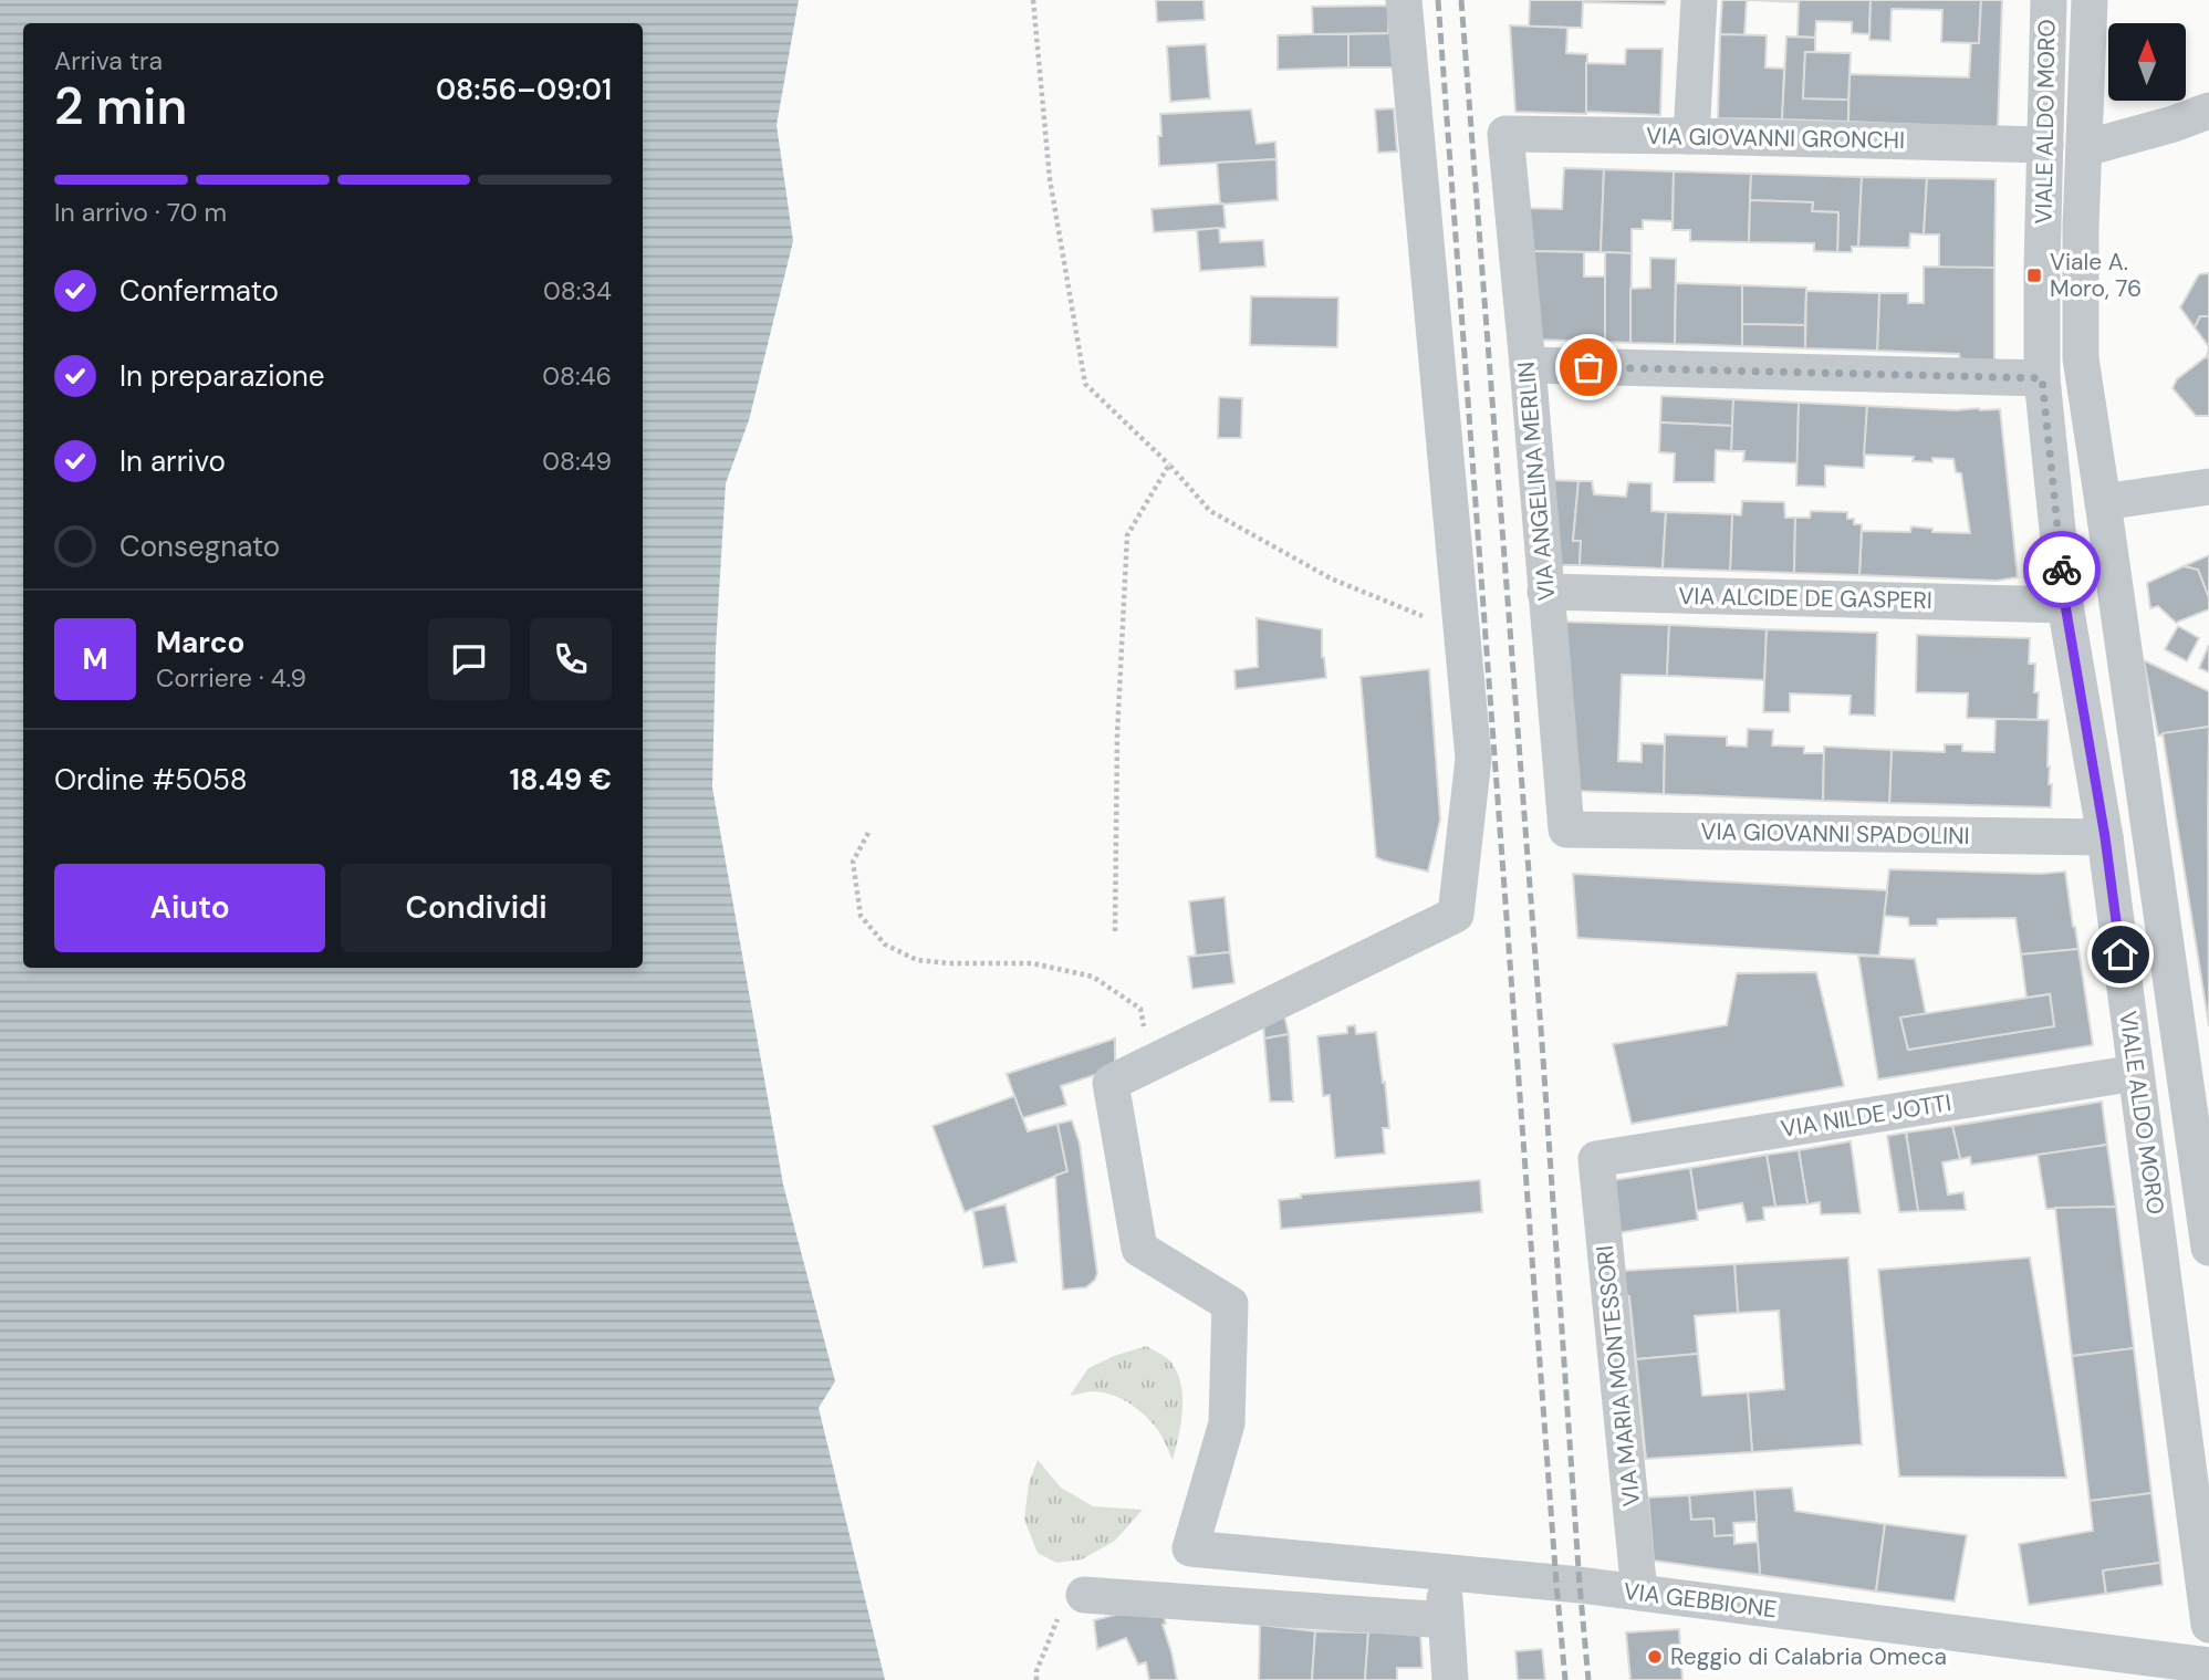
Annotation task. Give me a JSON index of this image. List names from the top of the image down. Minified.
{"streets":{"street":["VIALE ALDO MORO","VIA GIOVANNI GRONCHI","VIA ANGELINA MERLIN","VIA ALCIDE DE GASPERI","VIA GIOVANNI SPADOLINI","VIA NILDE JOTTI","VIA MARIA MONTESSORI","VIA GEBBIONE"]},"crossings":[["VIALE ALDO MORO","VIA GIOVANNI GRONCHI"],["VIALE ALDO MORO","VIA ALCIDE DE GASPERI"],["VIALE ALDO MORO","VIA GIOVANNI SPADOLINI"],["VIALE ALDO MORO","VIA NILDE JOTTI"],["VIA GIOVANNI GRONCHI","VIA ANGELINA MERLIN"],["VIA ANGELINA MERLIN","VIA ALCIDE DE GASPERI"],["VIA ANGELINA MERLIN","VIA GIOVANNI SPADOLINI"],["VIA NILDE JOTTI","VIA MARIA MONTESSORI"],["VIA MARIA MONTESSORI","VIA GEBBIONE"]],"places":{"transit":["Viale A. Moro, 76"],"other":["Reggio di Calabria Omeca"]},"north":"top","page":{"heading":["2 min","Arriva tra","08:56–09:01"],"panel":["Marco","Corriere · 4.9","Ordine #5058","18.49 €"],"bar":"In arrivo · 70 m","list":[["Confermato","08:34"],["In preparazione","08:46"],["In arrivo","08:49"],"Consegnato"],"round":"M","buttons":["Aiuto","Condividi"]}}
